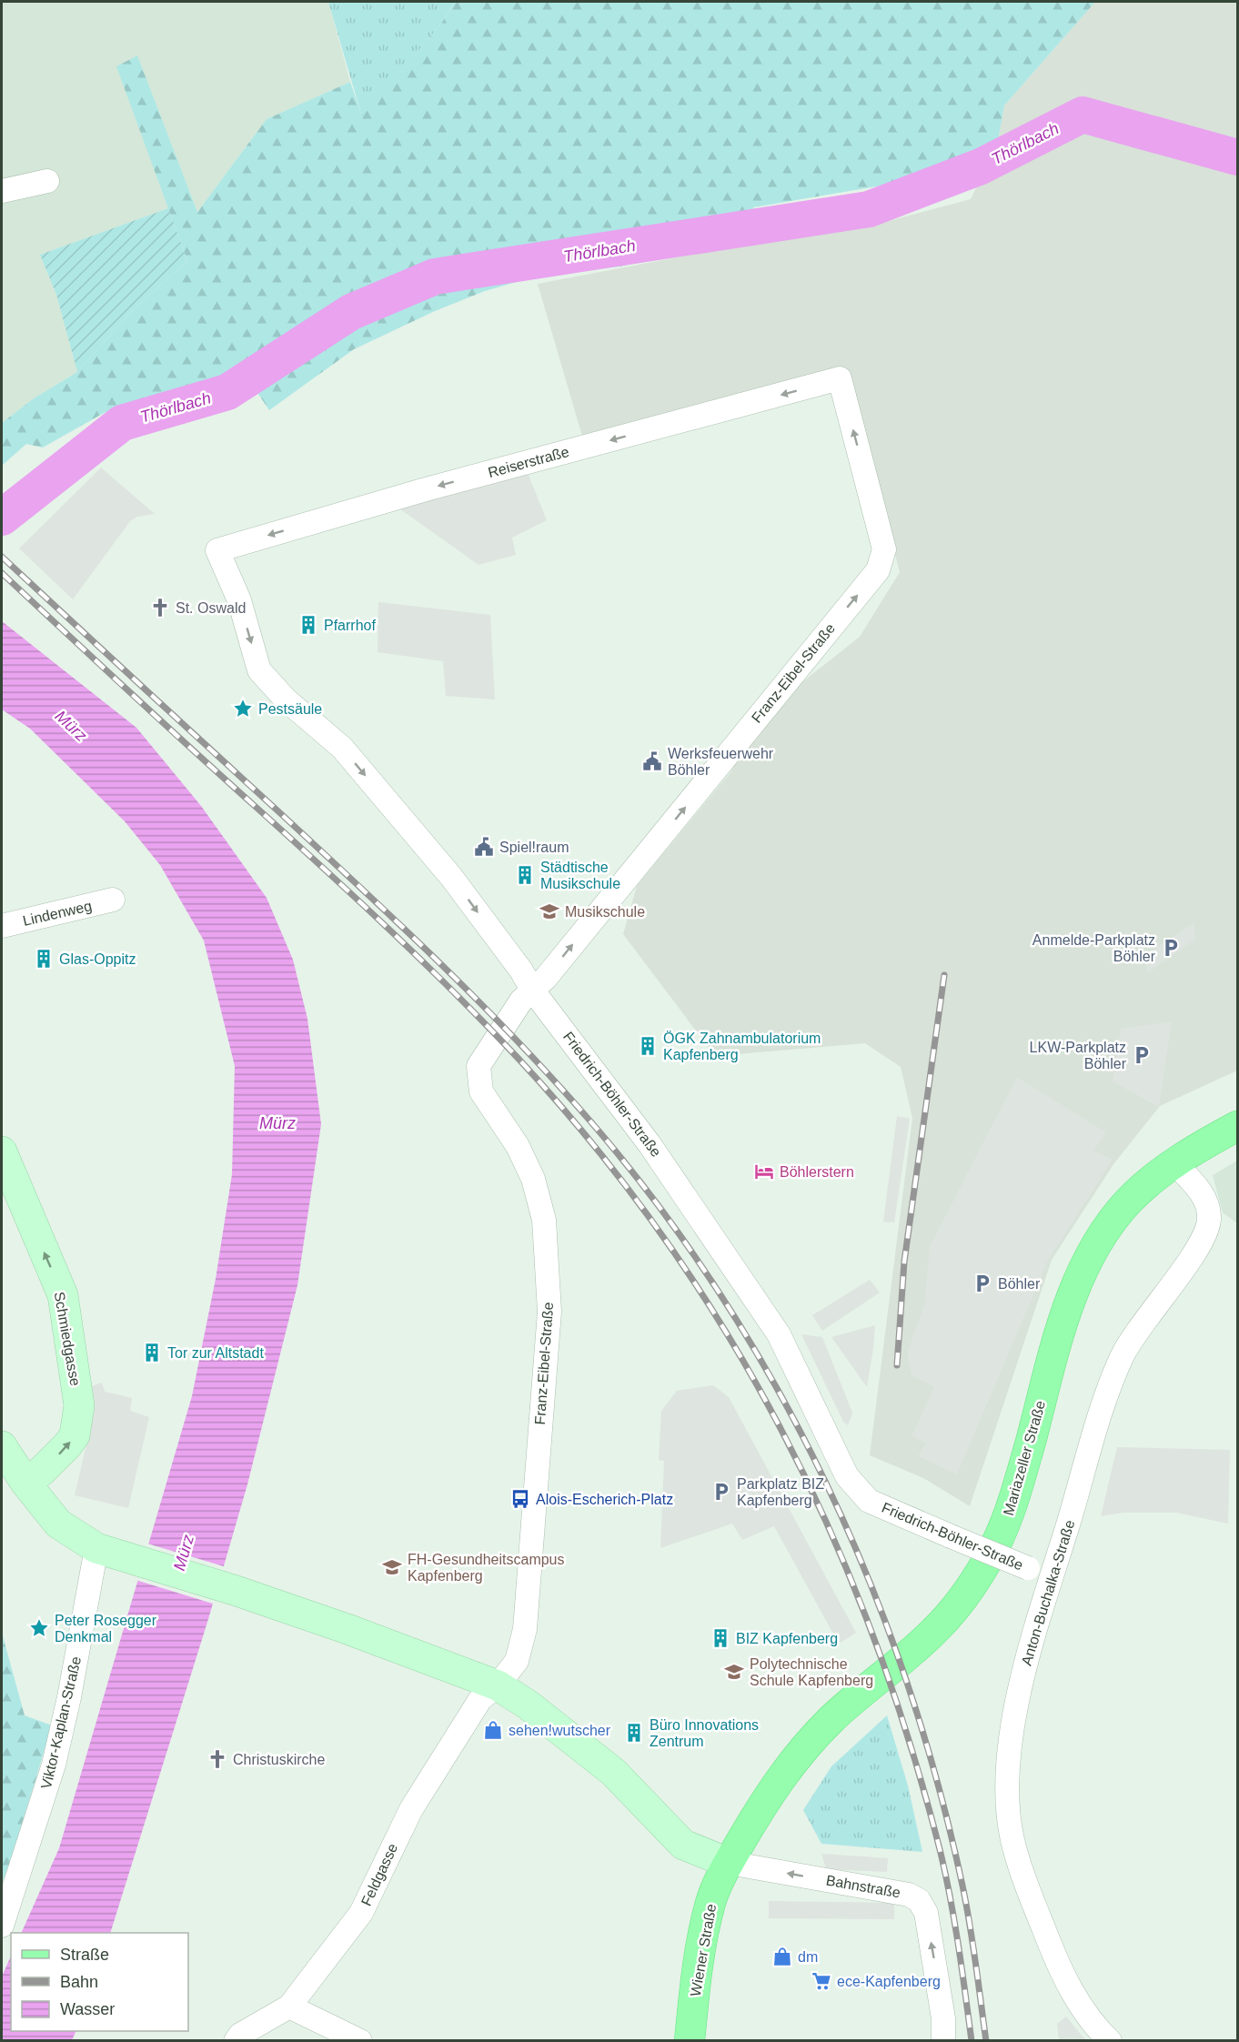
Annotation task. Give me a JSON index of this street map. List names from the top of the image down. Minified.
{"streets":{"main road":["Mariazeller Straße","Wiener Straße"],"street":["Reiserstraße","Franz-Eibel-Straße","Lindenweg","Friedrich-Böhler-Straße","Schmiedgasse","Anton-Buchalka-Straße","Viktor-Kaplan-Straße","Feldgasse","Bahnstraße"]},"crossings":[["Reiserstraße","Franz-Eibel-Straße"],["Reiserstraße","Friedrich-Böhler-Straße"],["Franz-Eibel-Straße","Friedrich-Böhler-Straße"],["Franz-Eibel-Straße","Feldgasse"],["Friedrich-Böhler-Straße","Anton-Buchalka-Straße"],["Mariazeller Straße","Anton-Buchalka-Straße"],["Mariazeller Straße","Bahnstraße"],["Mariazeller Straße","Wiener Straße"],["Bahnstraße","Wiener Straße"]],"one_way":["Reiserstraße","Franz-Eibel-Straße","Friedrich-Böhler-Straße","Schmiedgasse","Bahnstraße"],"water":["Thörlbach","Mürz"],"places":{"church":["St. Oswald","Christuskirche"],"building":["Pfarrhof","Städtische Musikschule","Glas-Oppitz","ÖGK Zahnambulatorium Kapfenberg","Tor zur Altstadt","BIZ Kapfenberg","Büro Innovations Zentrum"],"place":["Pestsäule","Peter Rosegger Denkmal"],"public building":["Werksfeuerwehr Böhler","Spiel!raum"],"school or university":["Musikschule","FH-Gesundheitscampus Kapfenberg","Polytechnische Schule Kapfenberg"],"parking":["Anmelde-Parkplatz Böhler","LKW-Parkplatz Böhler","Böhler","Parkplatz BIZ Kapfenberg"],"hotel":["Böhlerstern"],"bus stop":["Alois-Escherich-Platz"],"shop":["sehen!wutscher","dm"],"supermarket":["ece-Kapfenberg"]},"legend":["Straße","Bahn","Wasser"]}
